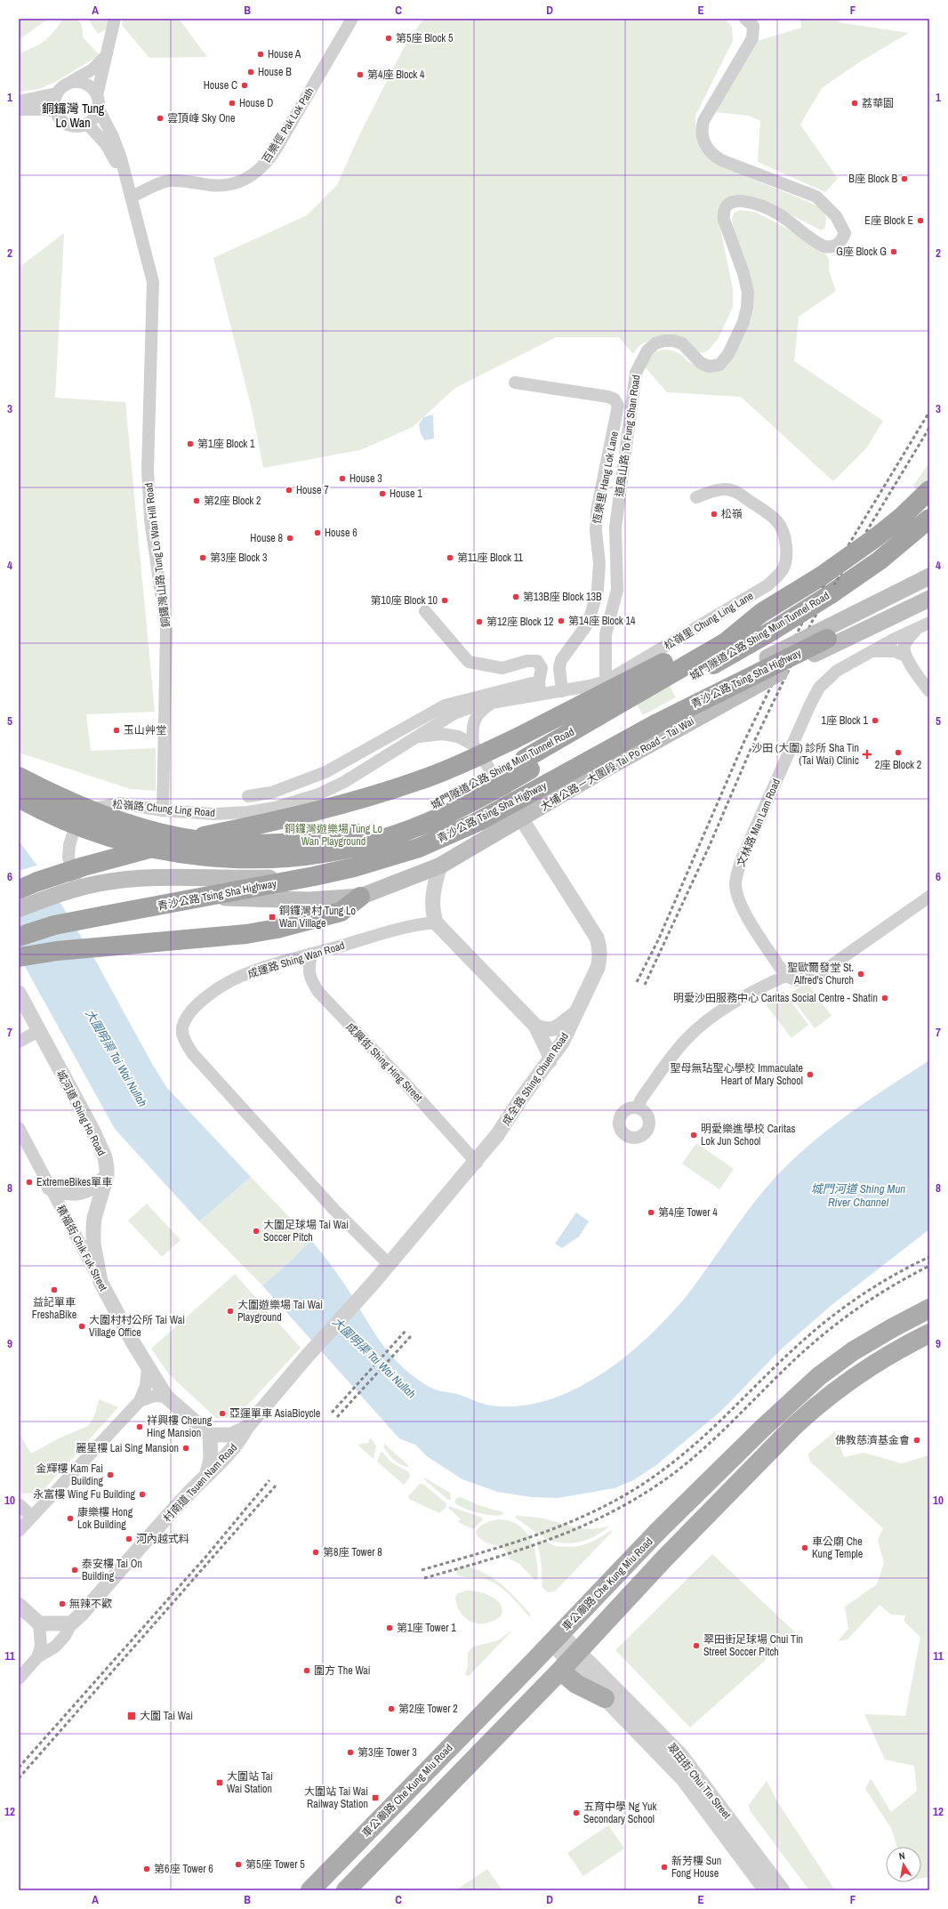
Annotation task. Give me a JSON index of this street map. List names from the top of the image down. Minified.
{"streets":{"highway":["城門隧道公路 Shing Mun Tunnel Road","青沙公路 Tsing Sha Highway"],"main road":["大埔公路－大圍段 Tai Po Road – Tai Wai","車公廟路 Che Kung Miu Road"],"street":["百樂徑 Pak Lok Path","道風山路 To Fung Shan Road","恆樂里 Hang Lok Lane","銅鑼灣山路 Tung Lo Wan Hill Road","松嶺里 Chung Ling Lane","松嶺路 Chung Ling Road","文林路 Man Lam Road","成運路 Shing Wan Road","成興街 Shing Hing Street","成全路 Shing Chuen Road","城河道 Shing Ho Road","積福街 Chik Fuk Street","村南道 Tsuen Nam Road","翠田街 Chui Tin Street"]},"crossings":[["百樂徑 Pak Lok Path","銅鑼灣山路 Tung Lo Wan Hill Road"],["道風山路 To Fung Shan Road","松嶺里 Chung Ling Lane"],["恆樂里 Hang Lok Lane","松嶺里 Chung Ling Lane"],["銅鑼灣山路 Tung Lo Wan Hill Road","松嶺路 Chung Ling Road"],["松嶺里 Chung Ling Lane","松嶺路 Chung Ling Road"],["青沙公路 Tsing Sha Highway","大埔公路－大圍段 Tai Po Road – Tai Wai"],["大埔公路－大圍段 Tai Po Road – Tai Wai","松嶺路 Chung Ling Road"],["大埔公路－大圍段 Tai Po Road – Tai Wai","成全路 Shing Chuen Road"],["松嶺路 Chung Ling Road","成全路 Shing Chuen Road"],["成運路 Shing Wan Road","成興街 Shing Hing Street"],["成運路 Shing Wan Road","成全路 Shing Chuen Road"],["成運路 Shing Wan Road","村南道 Tsuen Nam Road"],["成興街 Shing Hing Street","成全路 Shing Chuen Road"],["成全路 Shing Chuen Road","村南道 Tsuen Nam Road"],["城河道 Shing Ho Road","積福街 Chik Fuk Street"],["車公廟路 Che Kung Miu Road","翠田街 Chui Tin Street"]],"districts":["銅鑼灣 Tung Lo Wan"],"water":["大圍明渠 Tai Wai Nullah","城門河道 Shing Mun River Channel"],"parks":["銅鑼灣遊樂場 Tung Lo Wan Playground"],"places":{"other":["第5座 Block 5","House A","House B","第4座 Block 4","House C","House D","荔華園","雲頂峰 Sky One","B座 Block B","E座 Block E","G座 Block G","第1座 Block 1","House 3","House 7","House 1","第2座 Block 2","松嶺","House 6","House 8","第3座 Block 3","第11座 Block 11","第13B座 Block 13B","第10座 Block 10","第14座 Block 14","第12座 Block 12","1座 Block 1","玉山艸堂","2座 Block 2","聖歐爾發堂 St. Alfred's Church","明愛沙田服務中心 Caritas Social Centre - Shatin","聖母無玷聖心學校 Immaculate Heart of Mary School","明愛樂進學校 Caritas Lok Jun School","ExtremeBikes單車","第4座 Tower 4","大圍足球場 Tai Wai Soccer Pitch","益記單車 FreshaBike","大圍遊樂場 Tai Wai Playground","大圍村村公所 Tai Wai Village Office","亞運單車 AsiaBicycle","祥興樓 Cheung Hing Mansion","佛教慈濟基金會","麗星樓 Lai Sing Mansion","金輝樓 Kam Fai Building","永富樓 Wing Fu Building","康樂樓 Hong Lok Building","河內越式料","車公廟 Che Kung Temple","第8座 Tower 8","泰安樓 Tai On Building","無辣不歡","第1座 Tower 1","翠田街足球場 Chui Tin Street Soccer Pitch","圍方 The Wai","第2座 Tower 2","第3座 Tower 3","五育中學 Ng Yuk Secondary School","第5座 Tower 5","新芳樓 Sun Fong House","第6座 Tower 6"],"health":["沙田 (大圍) 診所 Sha Tin (Tai Wai) Clinic"],"transit":["銅鑼灣村 Tung Lo Wan Village","大圍 Tai Wai","大圍站 Tai Wai Station","大圍站 Tai Wai Railway Station"]},"north":"top","grid":{"columns":["A","B","C","D","E","F"],"rows":["1","2","3","4","5","6","7","8","9","10","11","12"]}}
